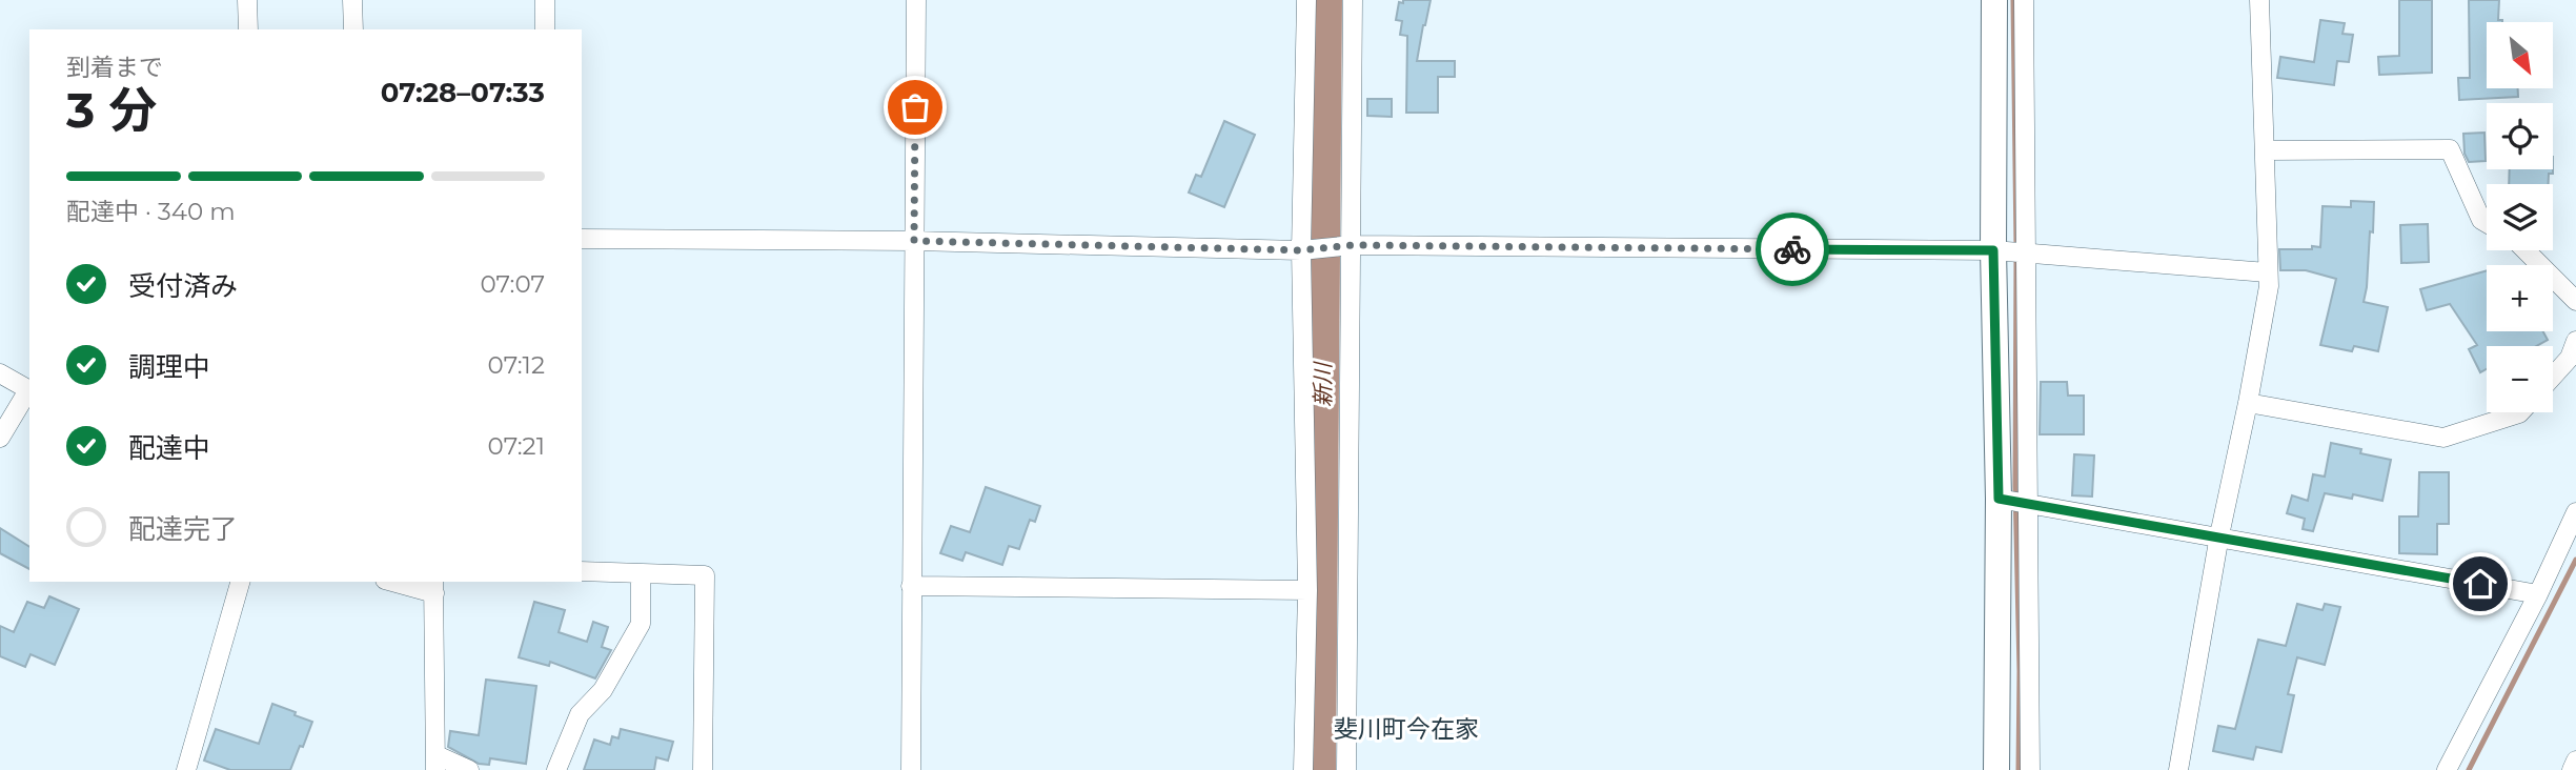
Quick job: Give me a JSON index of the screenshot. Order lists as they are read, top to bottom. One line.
{"districts":["斐川町今在家"],"water":["新川"],"north":"bottom right","page":{"map_buttons":["+","−"],"heading":["3 分","到着まで","07:28–07:33"],"bar":"配達中 · 340 m","list":[["受付済み","07:07"],["調理中","07:12"],["配達中","07:21"],"配達完了"]}}
